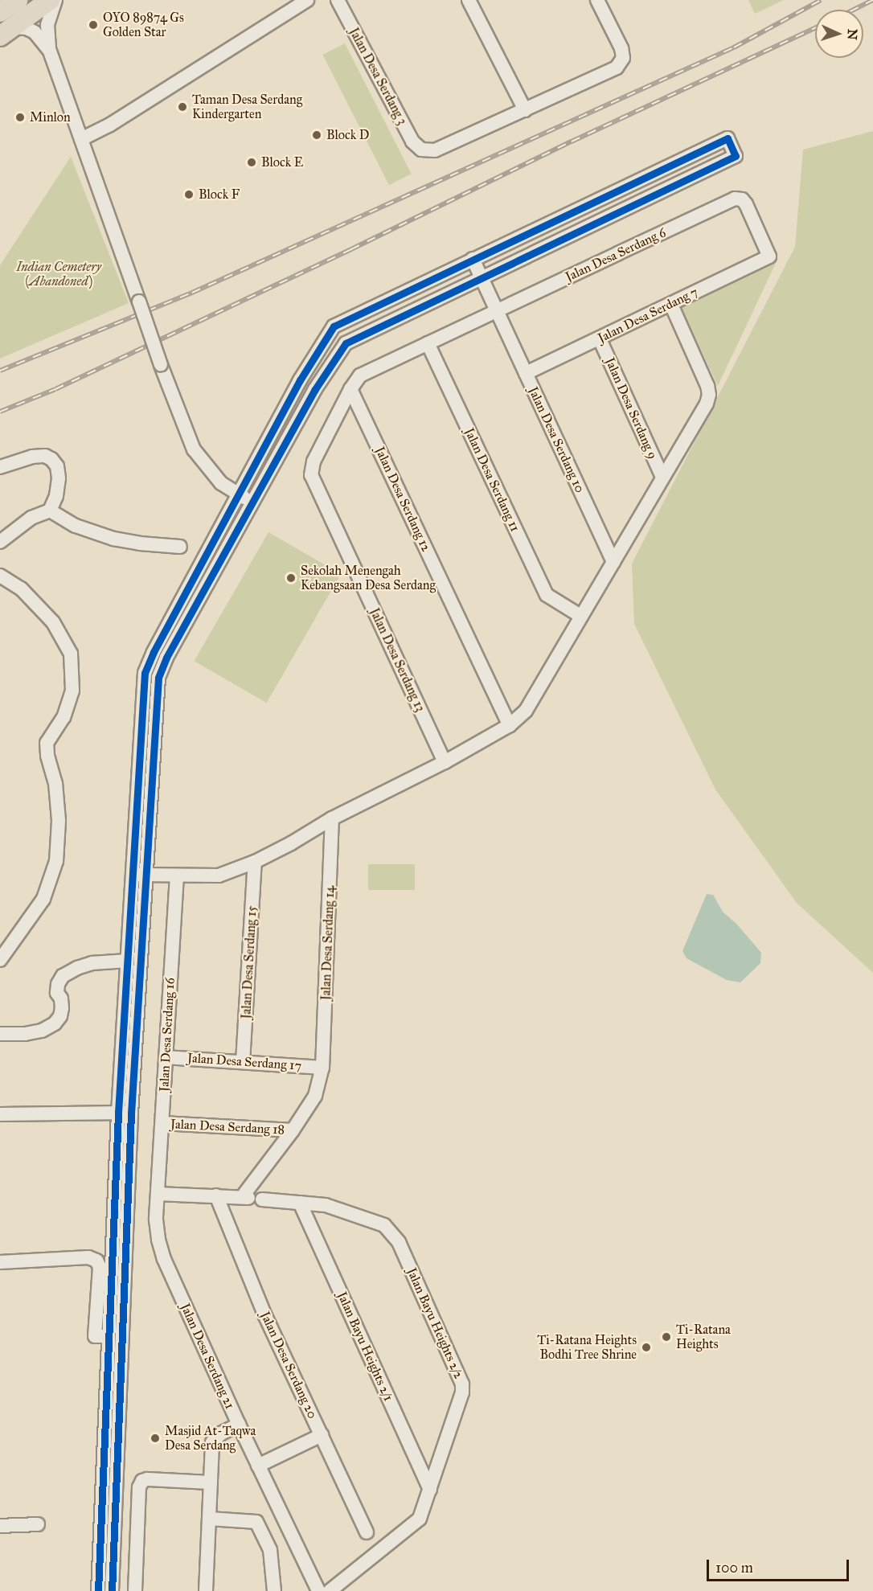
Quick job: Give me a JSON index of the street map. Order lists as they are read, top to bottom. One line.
{"streets":{"street":["Jalan Desa Serdang 3","Jalan Desa Serdang 6","Jalan Desa Serdang 7","Jalan Desa Serdang 9","Jalan Desa Serdang 10","Jalan Desa Serdang 11","Jalan Desa Serdang 12","Jalan Desa Serdang 13","Jalan Desa Serdang 14","Jalan Desa Serdang 15","Jalan Desa Serdang 16","Jalan Desa Serdang 17","Jalan Desa Serdang 18","Jalan Bayu Heights 2/2","Jalan Bayu Heights 2/1","Jalan Desa Serdang 21","Jalan Desa Serdang 20"]},"crossings":[["Jalan Desa Serdang 6","Jalan Desa Serdang 7"],["Jalan Desa Serdang 6","Jalan Desa Serdang 10"],["Jalan Desa Serdang 6","Jalan Desa Serdang 11"],["Jalan Desa Serdang 6","Jalan Desa Serdang 13"],["Jalan Desa Serdang 7","Jalan Desa Serdang 9"],["Jalan Desa Serdang 7","Jalan Desa Serdang 10"],["Jalan Desa Serdang 12","Jalan Desa Serdang 13"],["Jalan Desa Serdang 14","Jalan Desa Serdang 17"],["Jalan Desa Serdang 14","Jalan Desa Serdang 18"],["Jalan Desa Serdang 14","Jalan Bayu Heights 2/2"],["Jalan Desa Serdang 15","Jalan Desa Serdang 17"],["Jalan Desa Serdang 16","Jalan Desa Serdang 17"],["Jalan Desa Serdang 16","Jalan Desa Serdang 18"],["Jalan Desa Serdang 16","Jalan Bayu Heights 2/2"],["Jalan Desa Serdang 16","Jalan Desa Serdang 21"],["Jalan Bayu Heights 2/2","Jalan Bayu Heights 2/1"],["Jalan Bayu Heights 2/2","Jalan Desa Serdang 21"],["Jalan Bayu Heights 2/2","Jalan Desa Serdang 20"]],"parks":["Indian Cemetery (Abandoned)"],"places":["OYO 89874 Gs Golden Star","Taman Desa Serdang Kindergarten","Minlon","Block D","Block E","Block F","Sekolah Menengah Kebangsaan Desa Serdang","Ti-Ratana Heights","Ti-Ratana Heights Bodhi Tree Shrine","Masjid At-Taqwa Desa Serdang"],"scale_bar":"100 m","north":"right"}
